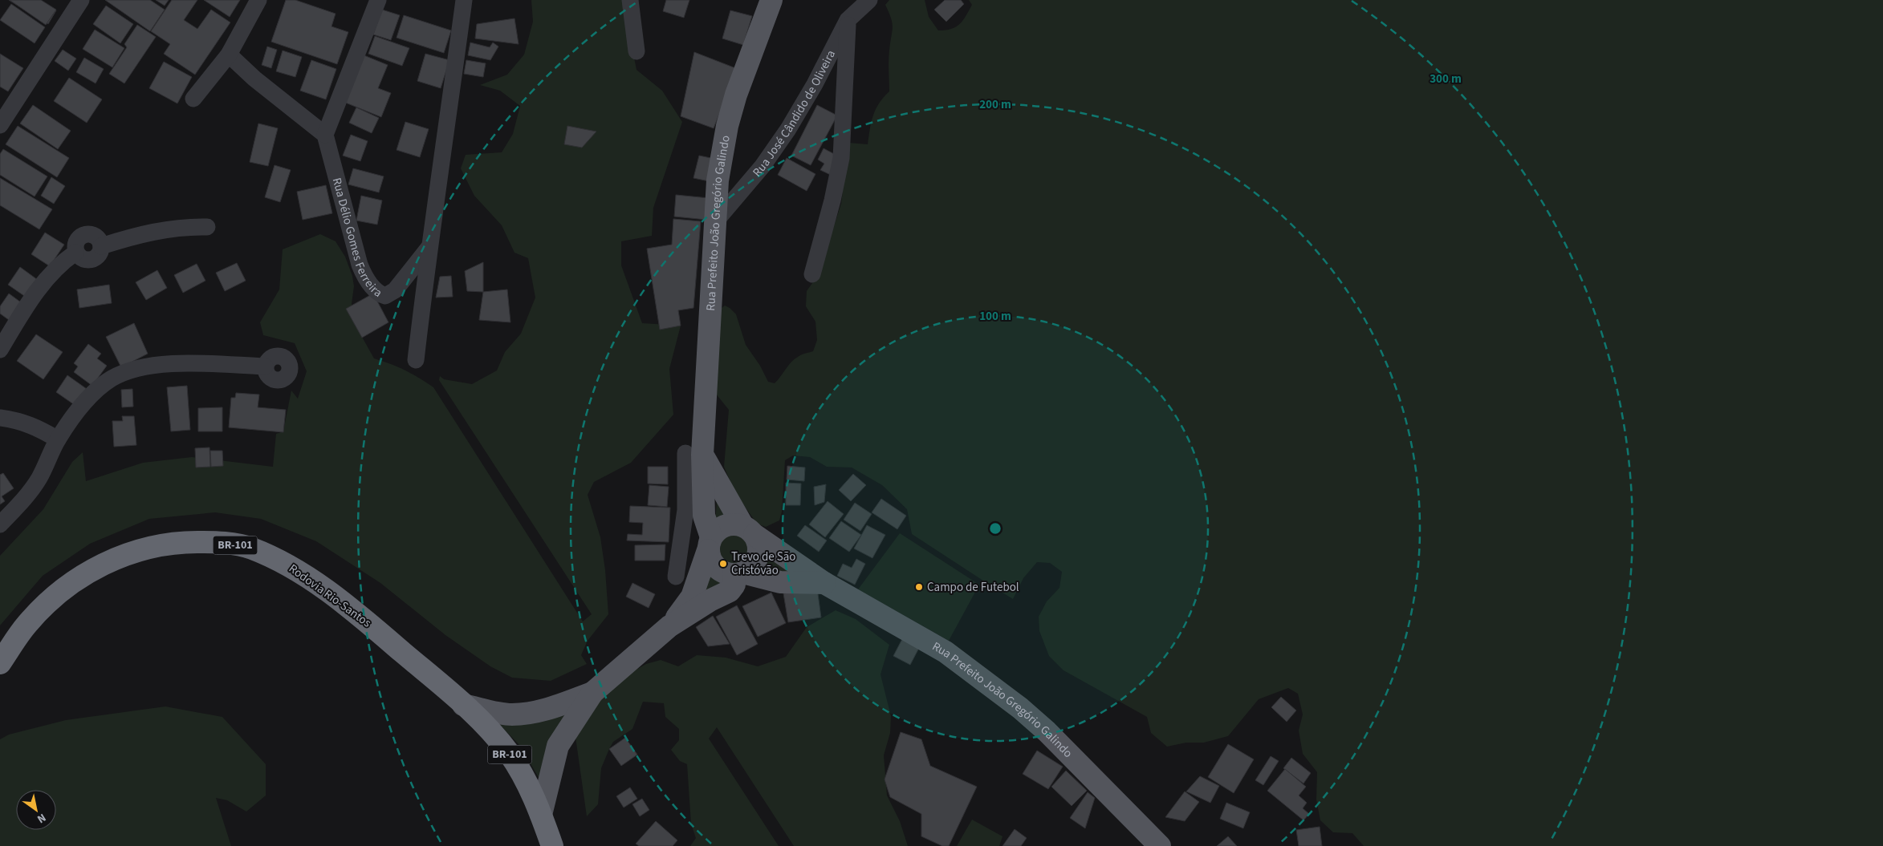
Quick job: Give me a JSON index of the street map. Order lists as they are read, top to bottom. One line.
{"streets":{"highway":["BR-101","Rodovia Rio-Santos"],"main road":["Rua Prefeito João Gregório Galindo"],"street":["Rua José Cândido de Oliveira","Rua Délio Gomes Ferreira"]},"crossings":[["Rua José Cândido de Oliveira","Rua Prefeito João Gregório Galindo"]],"places":["Trevo de São Cristóvão","Campo de Futebol"],"north":"bottom right","rings":["300 m","200 m","100 m"]}
